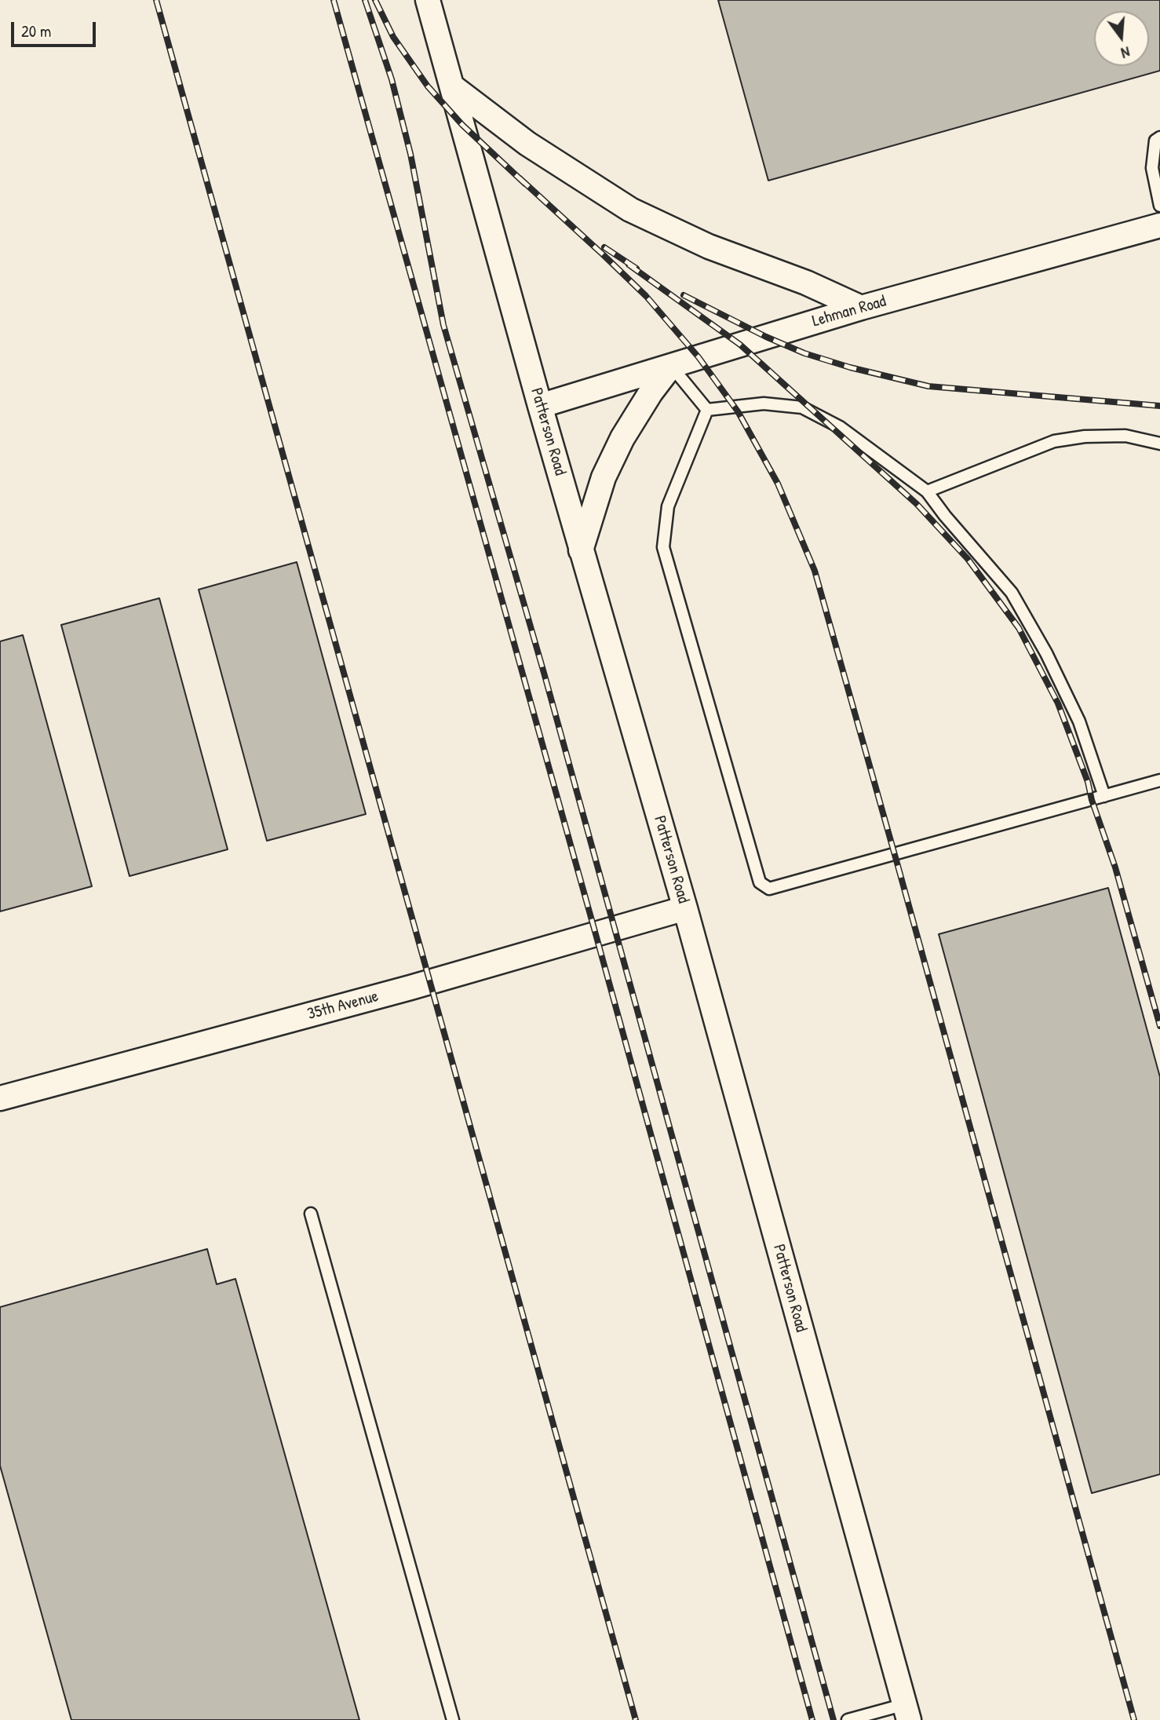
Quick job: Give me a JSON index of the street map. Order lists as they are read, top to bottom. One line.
{"streets":{"street":["Lehman Road","Patterson Road","35th Avenue"]},"crossings":[["Lehman Road","Patterson Road"],["Patterson Road","35th Avenue"]],"scale_bar":"20 m","north":"bottom"}
